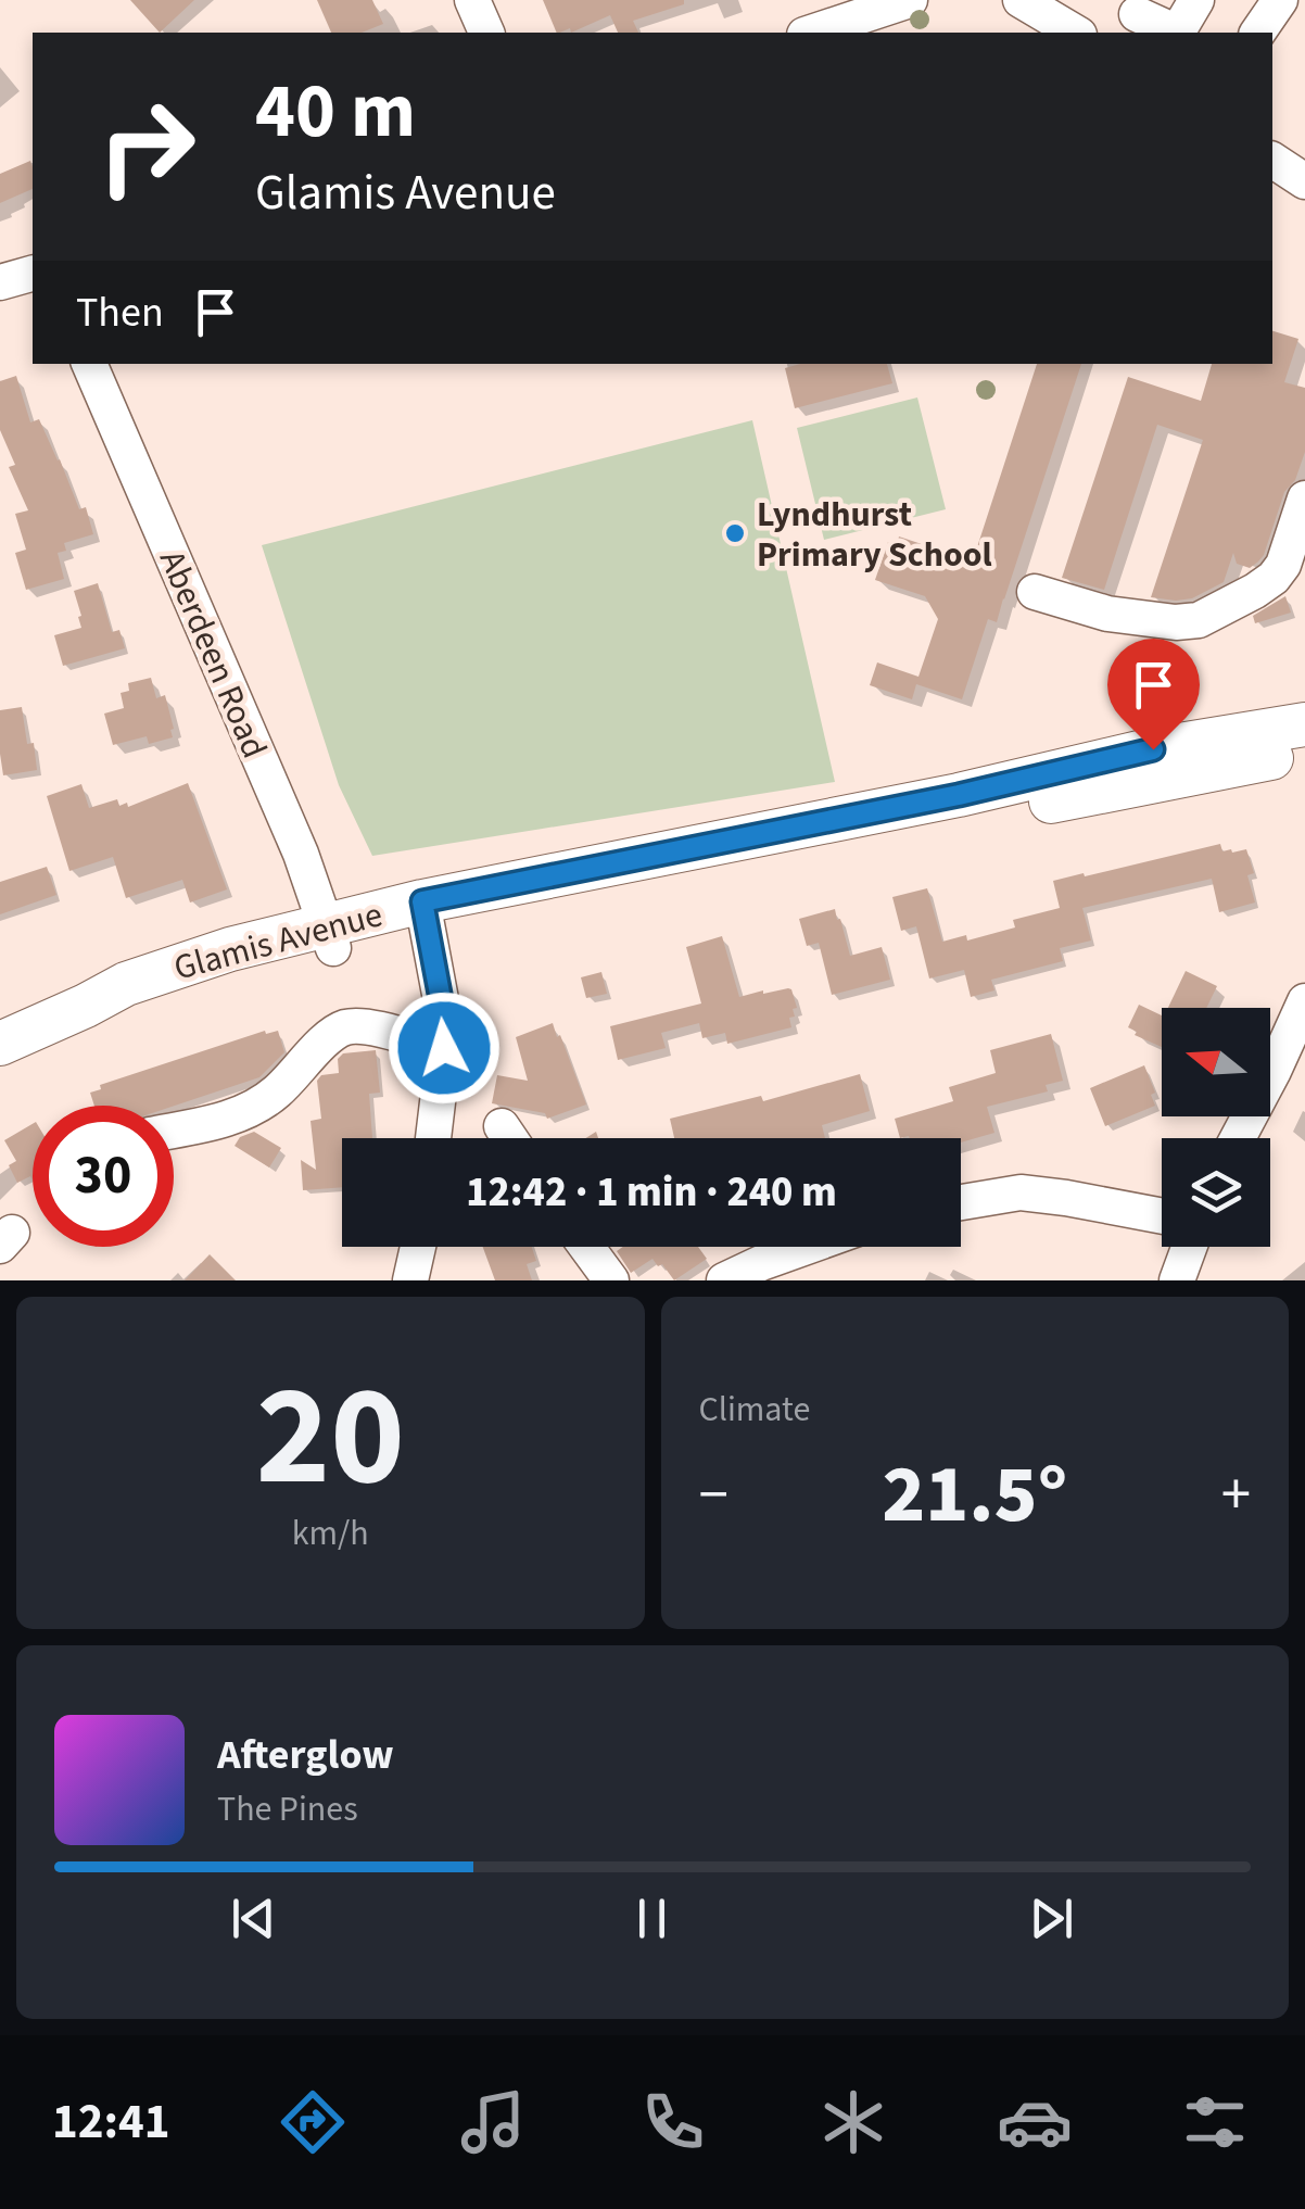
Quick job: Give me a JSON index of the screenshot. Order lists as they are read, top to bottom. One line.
{"streets":{"main road":["Glamis Avenue"],"street":["Aberdeen Road"]},"crossings":[["Aberdeen Road","Glamis Avenue"]],"places":["Lyndhurst Primary School"],"north":"left","page":{"turn":["40 m","Glamis Avenue"],"then":"Then","limit":"30","trip":"12:42 · 1 min · 240 m","tile":[["20","km/h"],"Climate"],"heat":["−","21.5°","+"],"song":["Afterglow","The Pines"],"tabs":"12:41"}}
